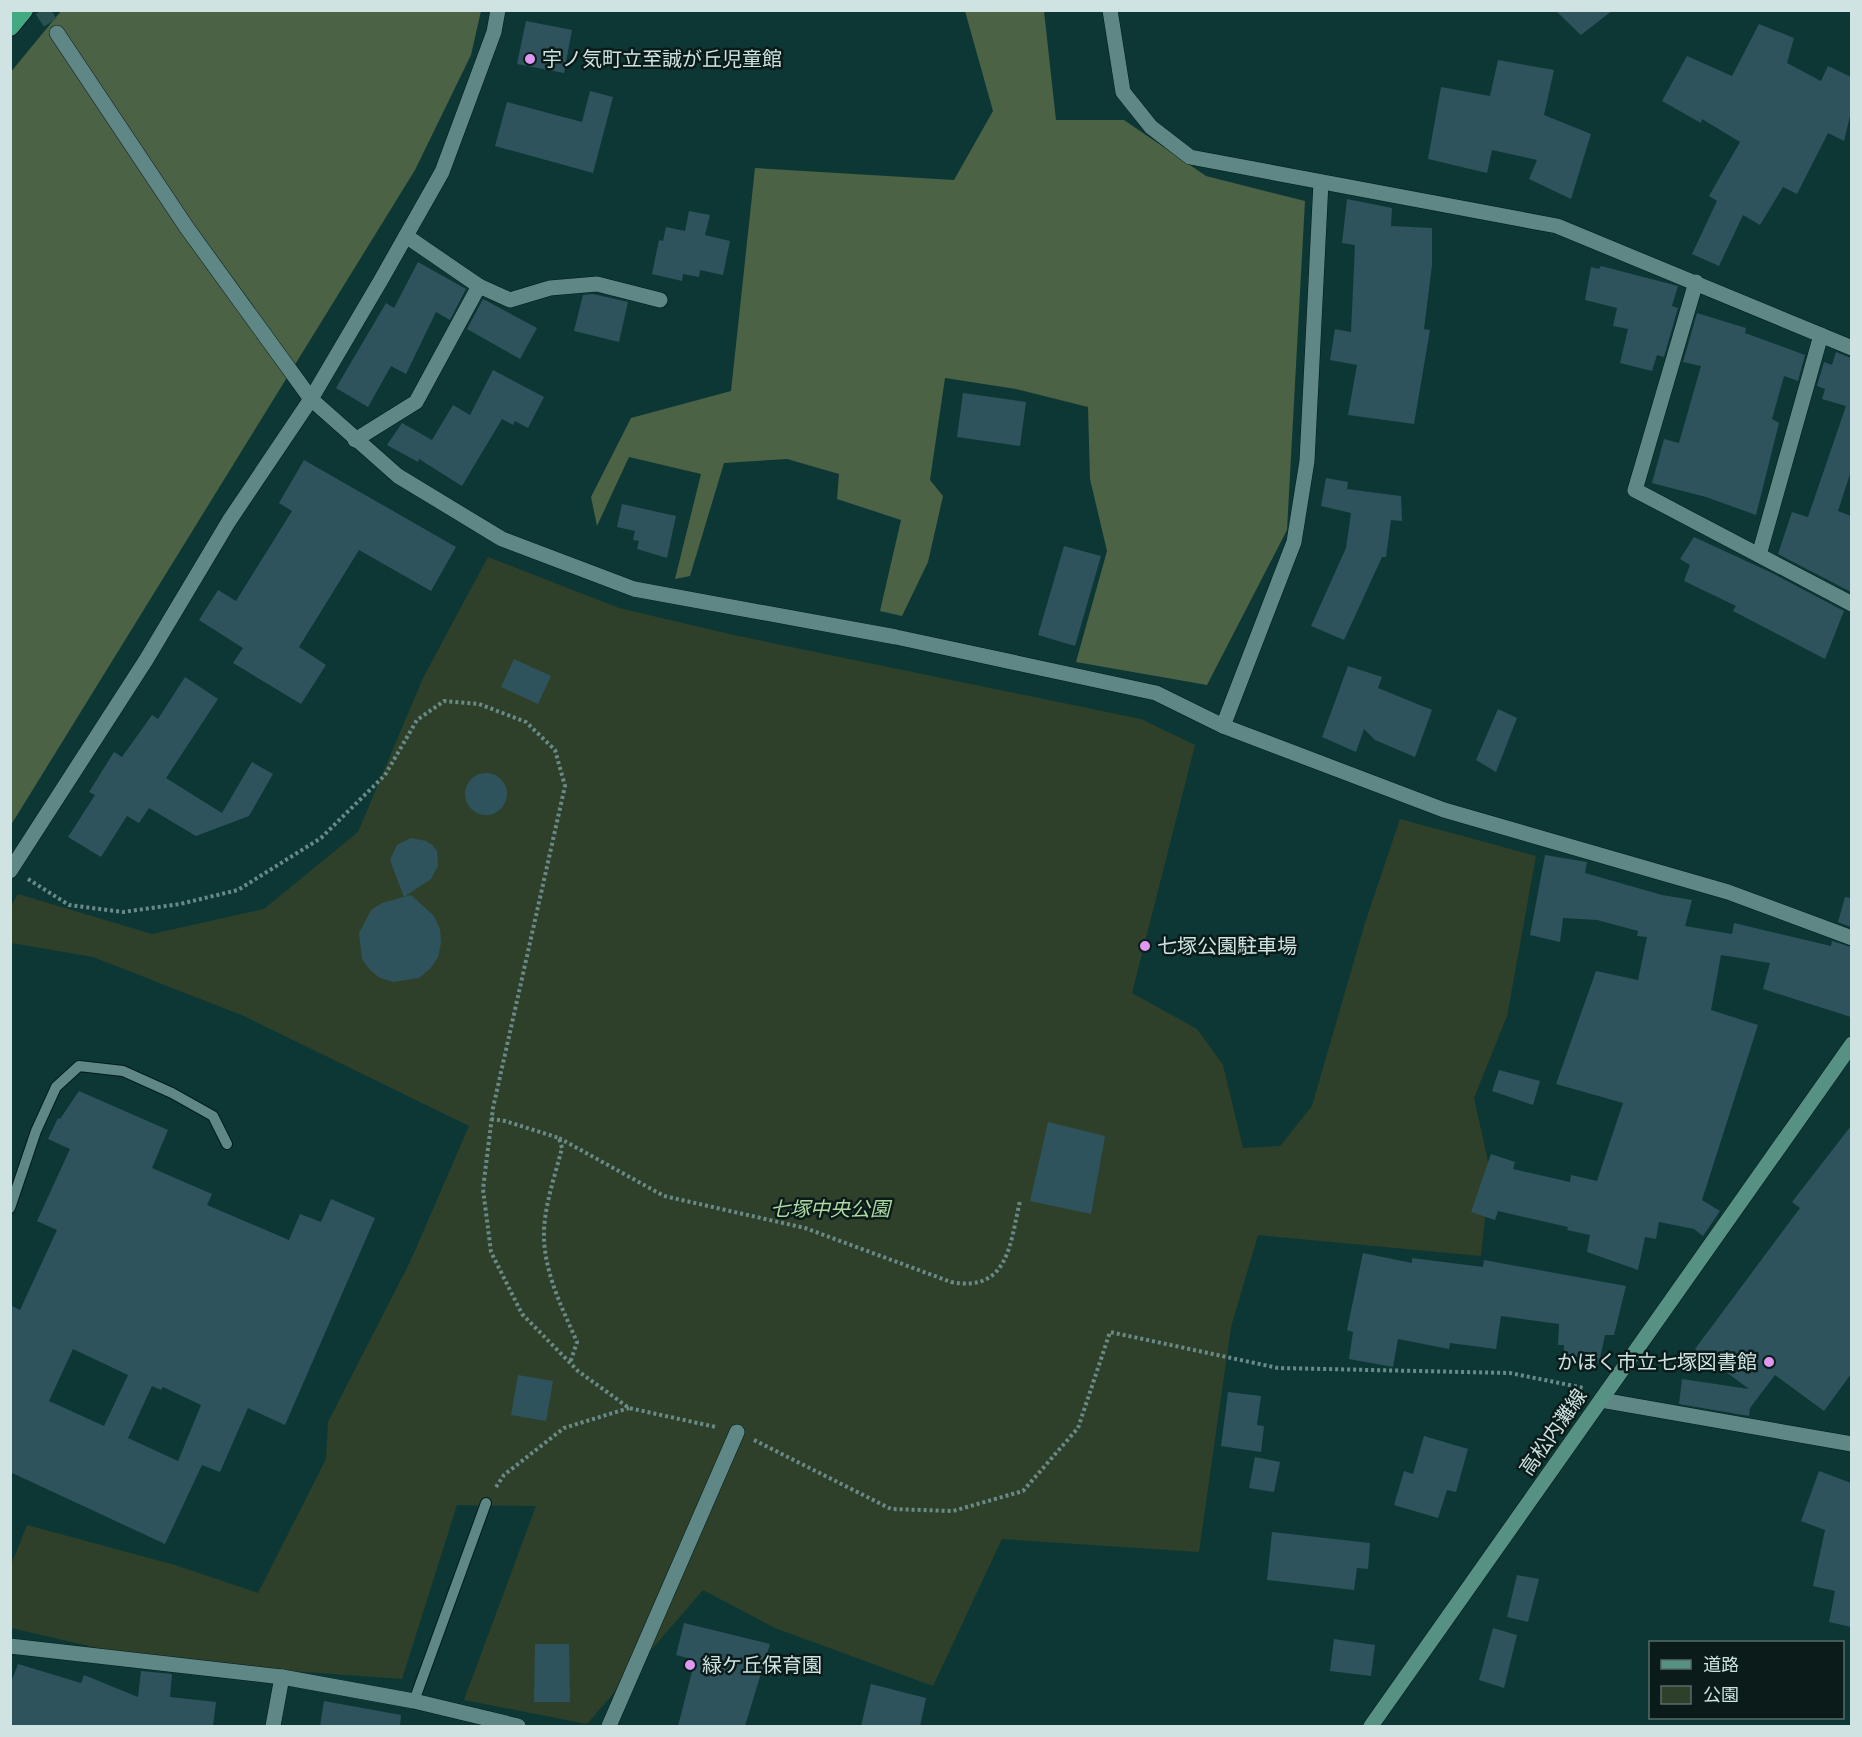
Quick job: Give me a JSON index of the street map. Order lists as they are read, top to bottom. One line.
{"streets":{"main road":["高松内灘線"]},"parks":["七塚中央公園"],"places":["宇ノ気町立至誠が丘児童館","七塚公園駐車場","かほく市立七塚図書館","緑ケ丘保育園"],"legend":["道路","公園"]}
